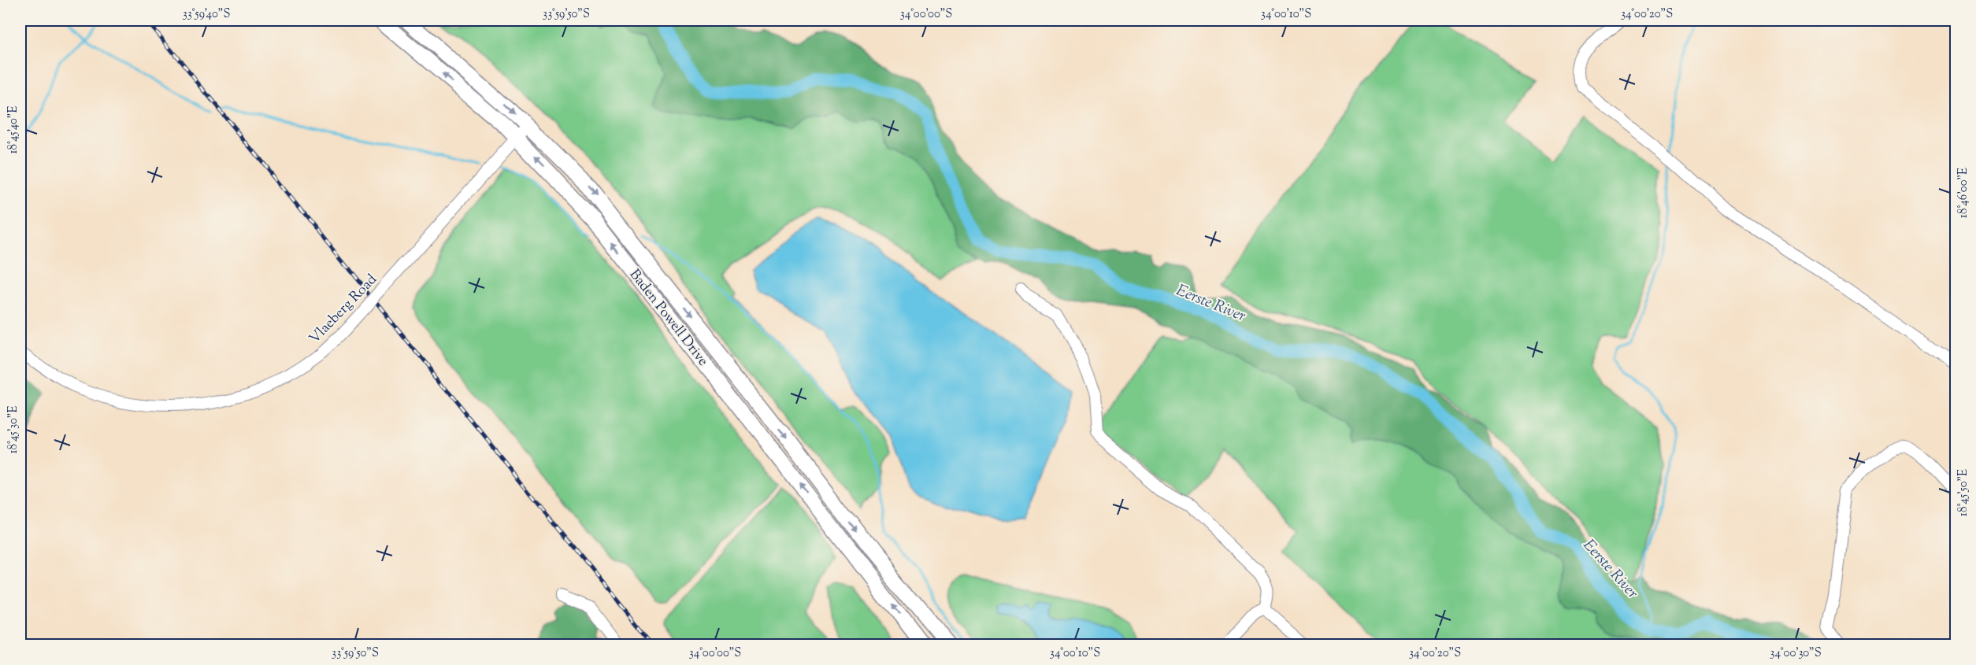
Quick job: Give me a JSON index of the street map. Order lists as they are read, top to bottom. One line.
{"streets":{"main road":["Baden Powell Drive"],"street":["Vlaeberg Road"]},"crossings":[["Vlaeberg Road","Baden Powell Drive"]],"water":["Eerste River"],"coordinates":["33°59'40\"S","33°59'50\"S","34°00'00\"S","34°00'10\"S","34°00'20\"S","18°45'40\"E","18°46'00\"E","18°45'30\"E","18°45'50\"E","34°00'30\"S"]}
